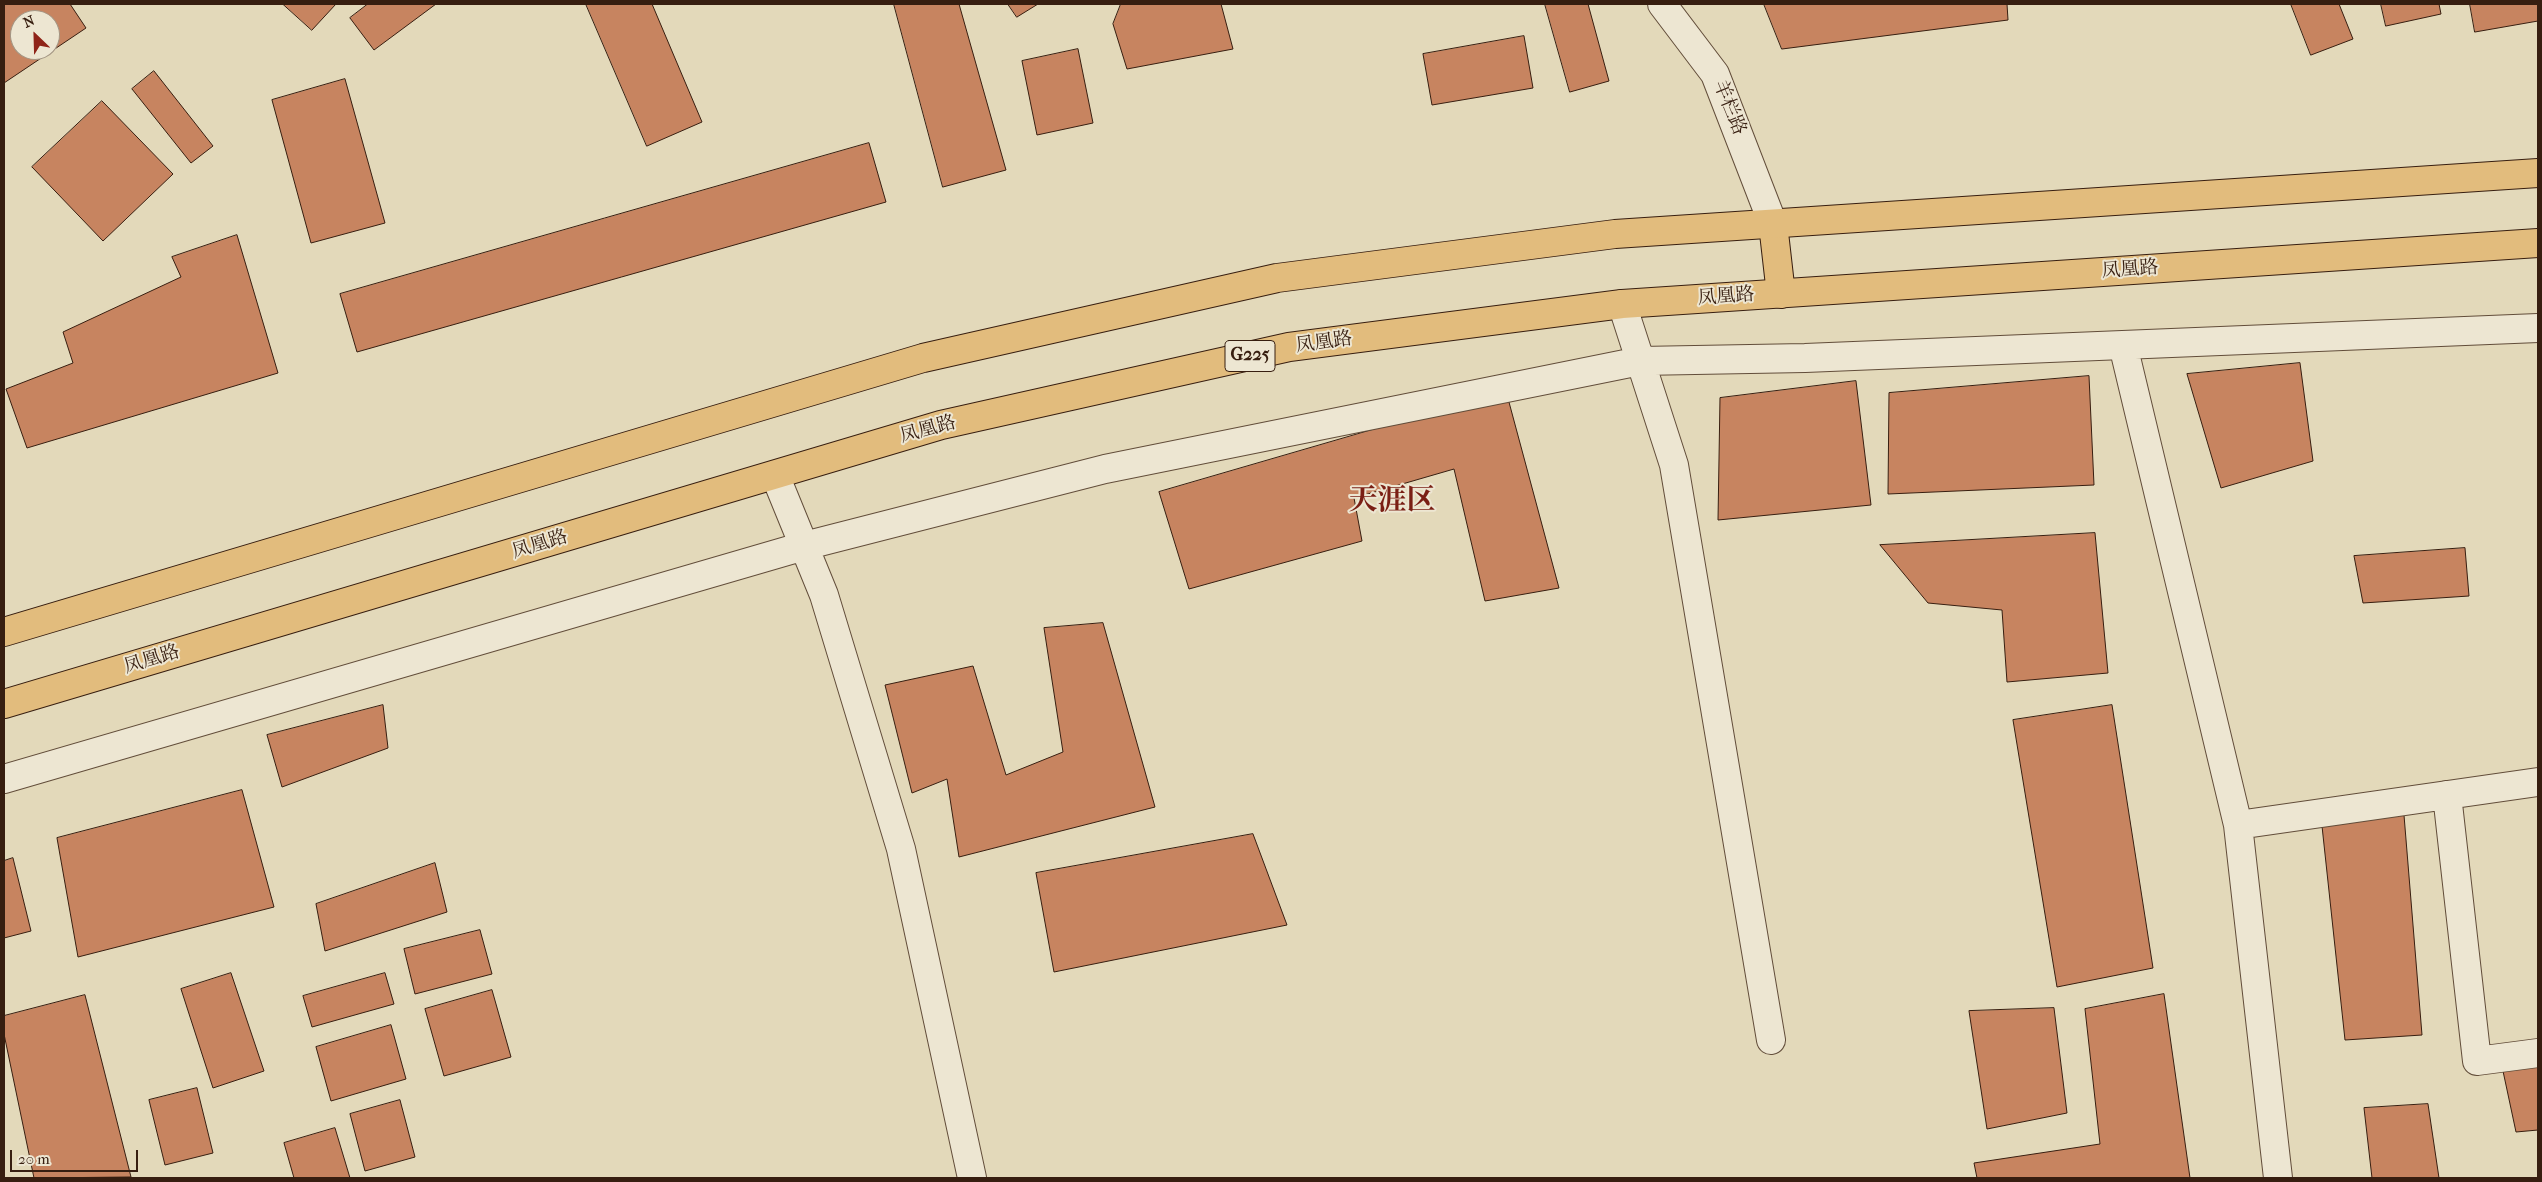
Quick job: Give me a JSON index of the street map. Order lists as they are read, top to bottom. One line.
{"streets":{"main road":["凤凰路","G225"],"street":["羊栏路"]},"districts":["天涯区"],"scale_bar":"20 m","north":"top left"}
